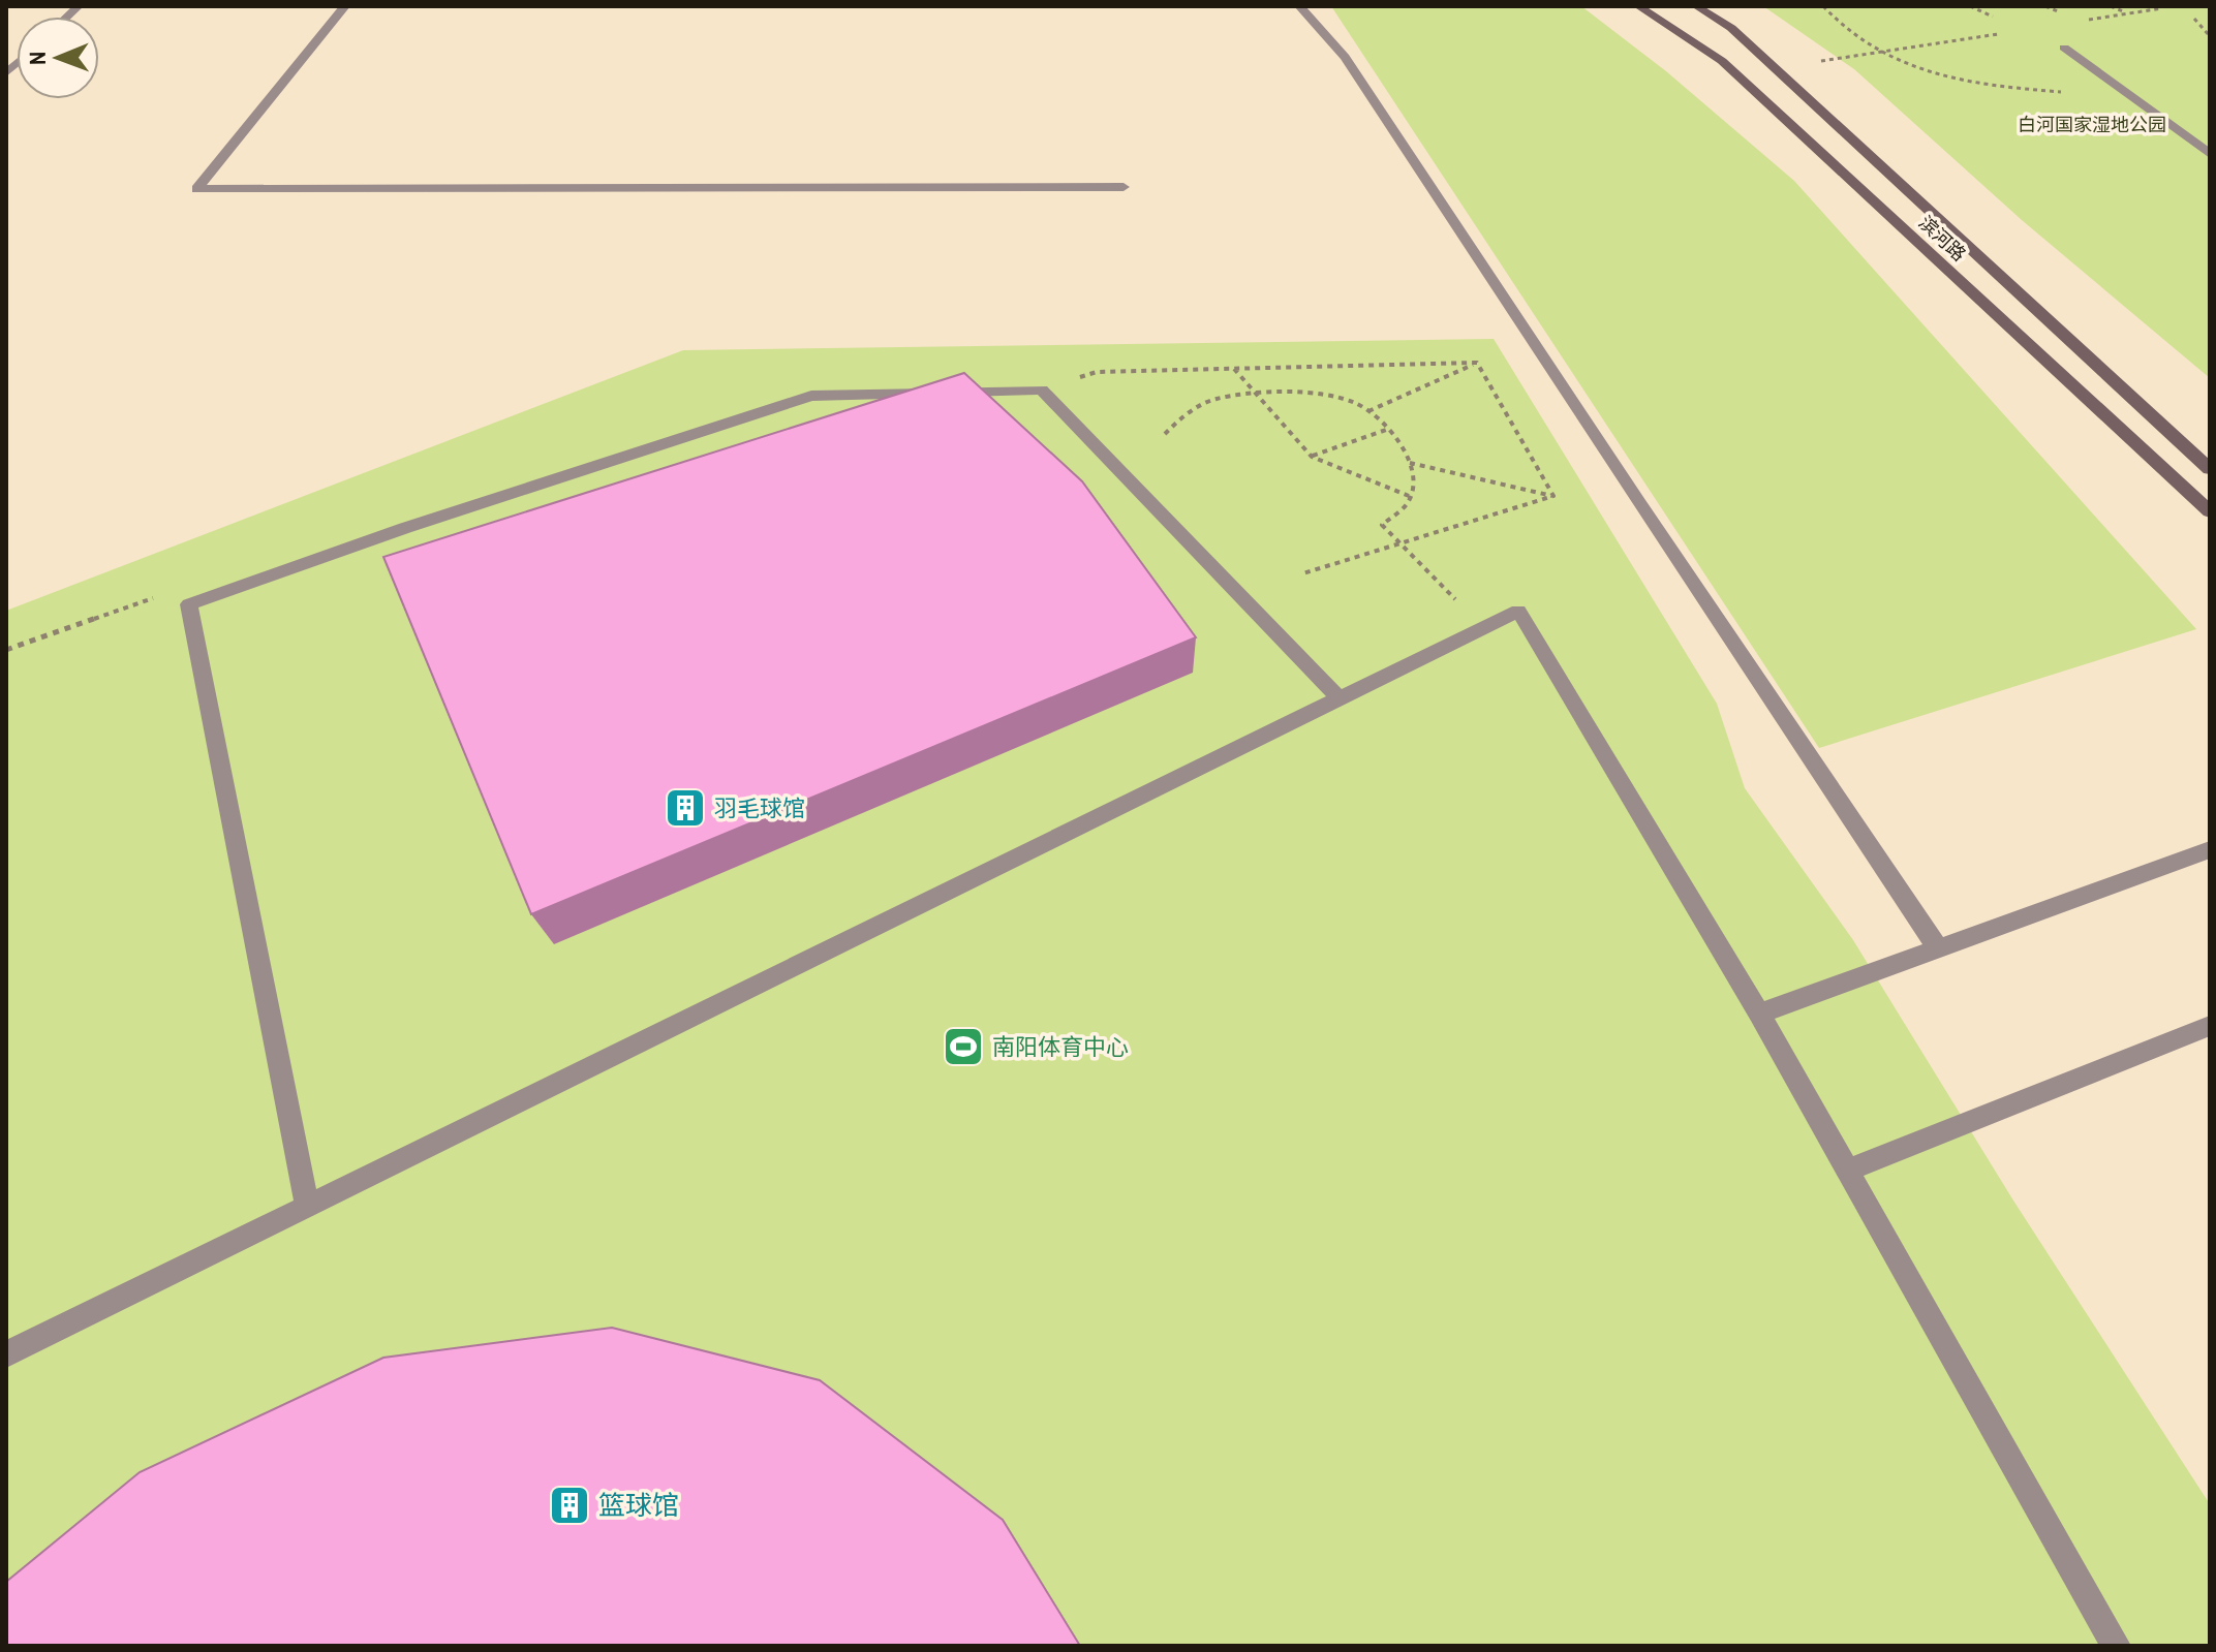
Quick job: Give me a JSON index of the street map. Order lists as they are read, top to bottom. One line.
{"streets":{"main road":["滨河路"]},"parks":["白河国家湿地公园"],"places":{"building":["羽毛球馆","篮球馆"],"sports":["南阳体育中心"]},"north":"left"}
